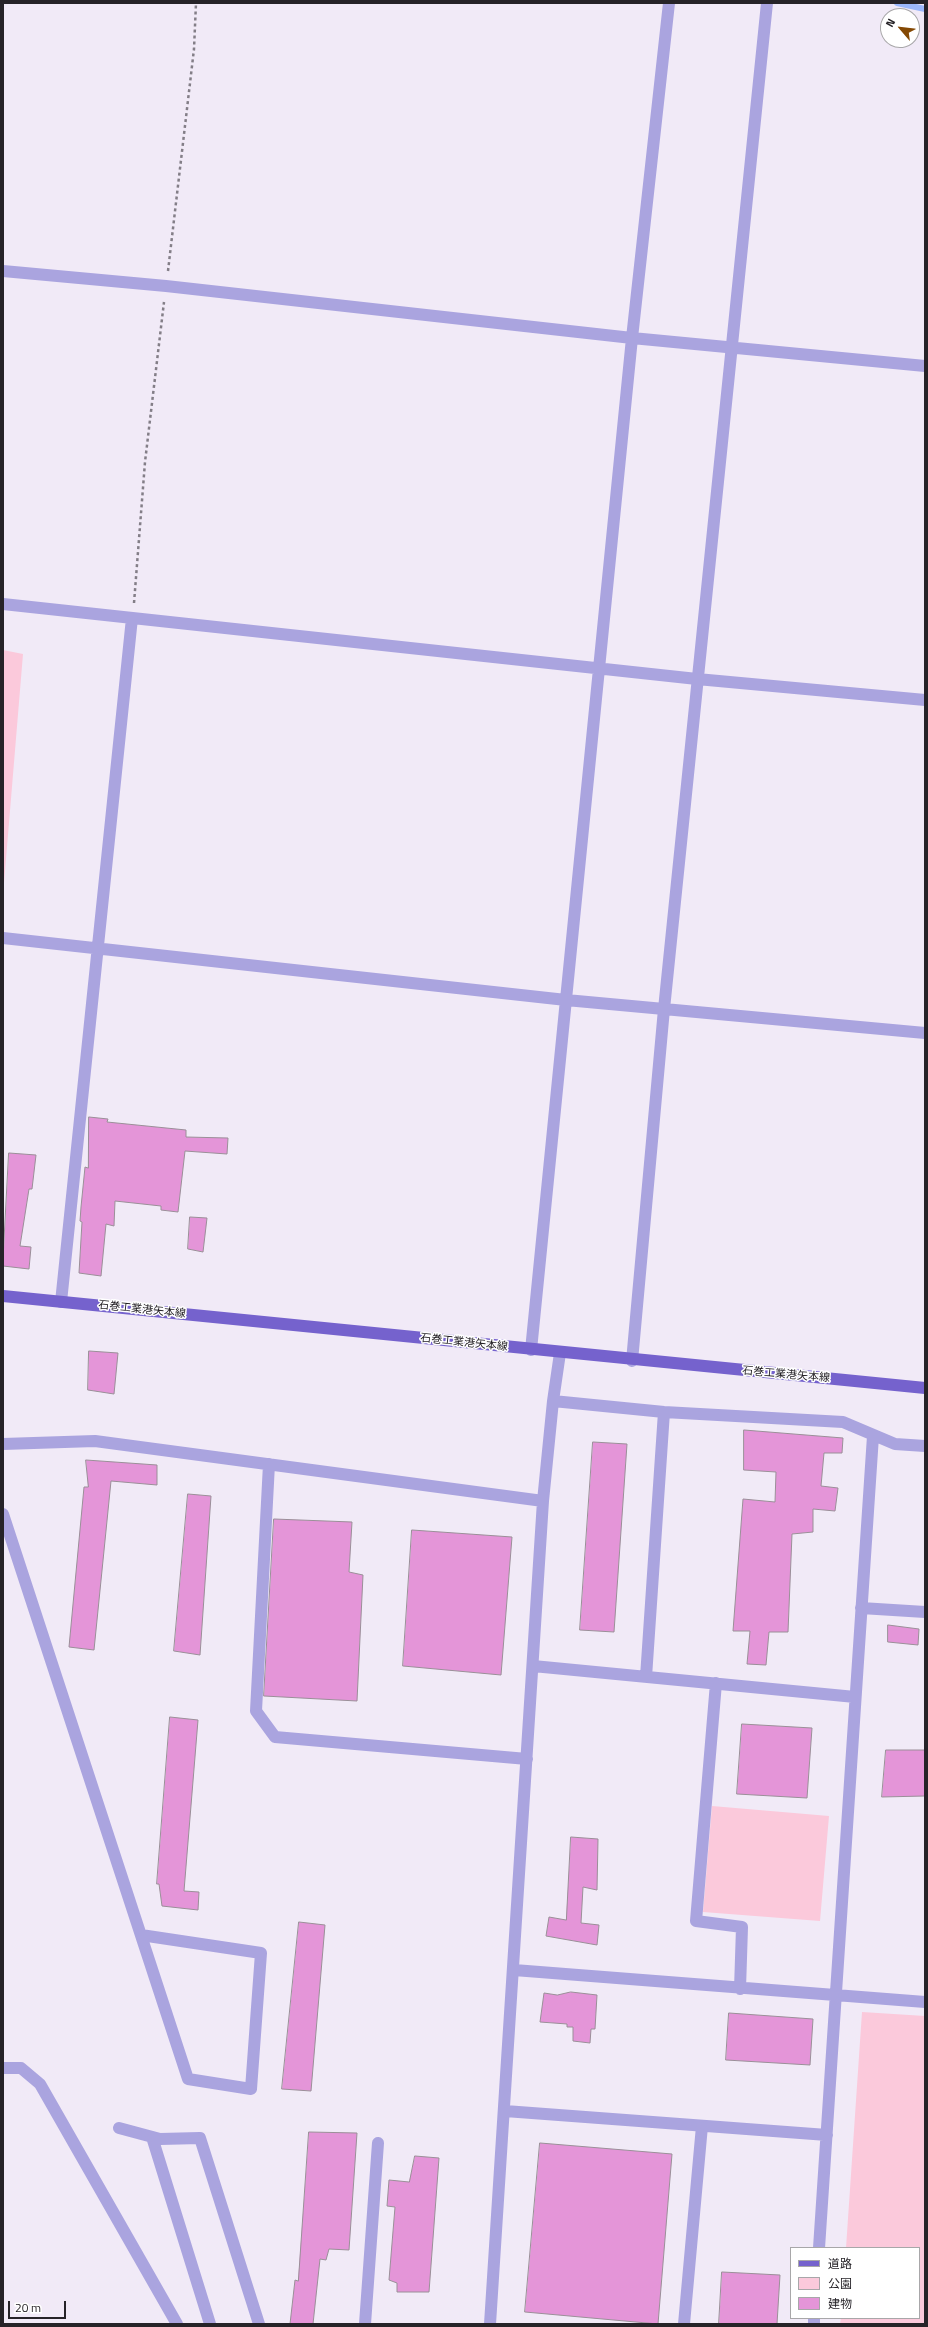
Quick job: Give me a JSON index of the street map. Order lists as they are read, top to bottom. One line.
{"streets":{"main road":["石巻工業港矢本線"]},"legend":["道路","公園","建物"],"scale_bar":"20 m","north":"top left"}
